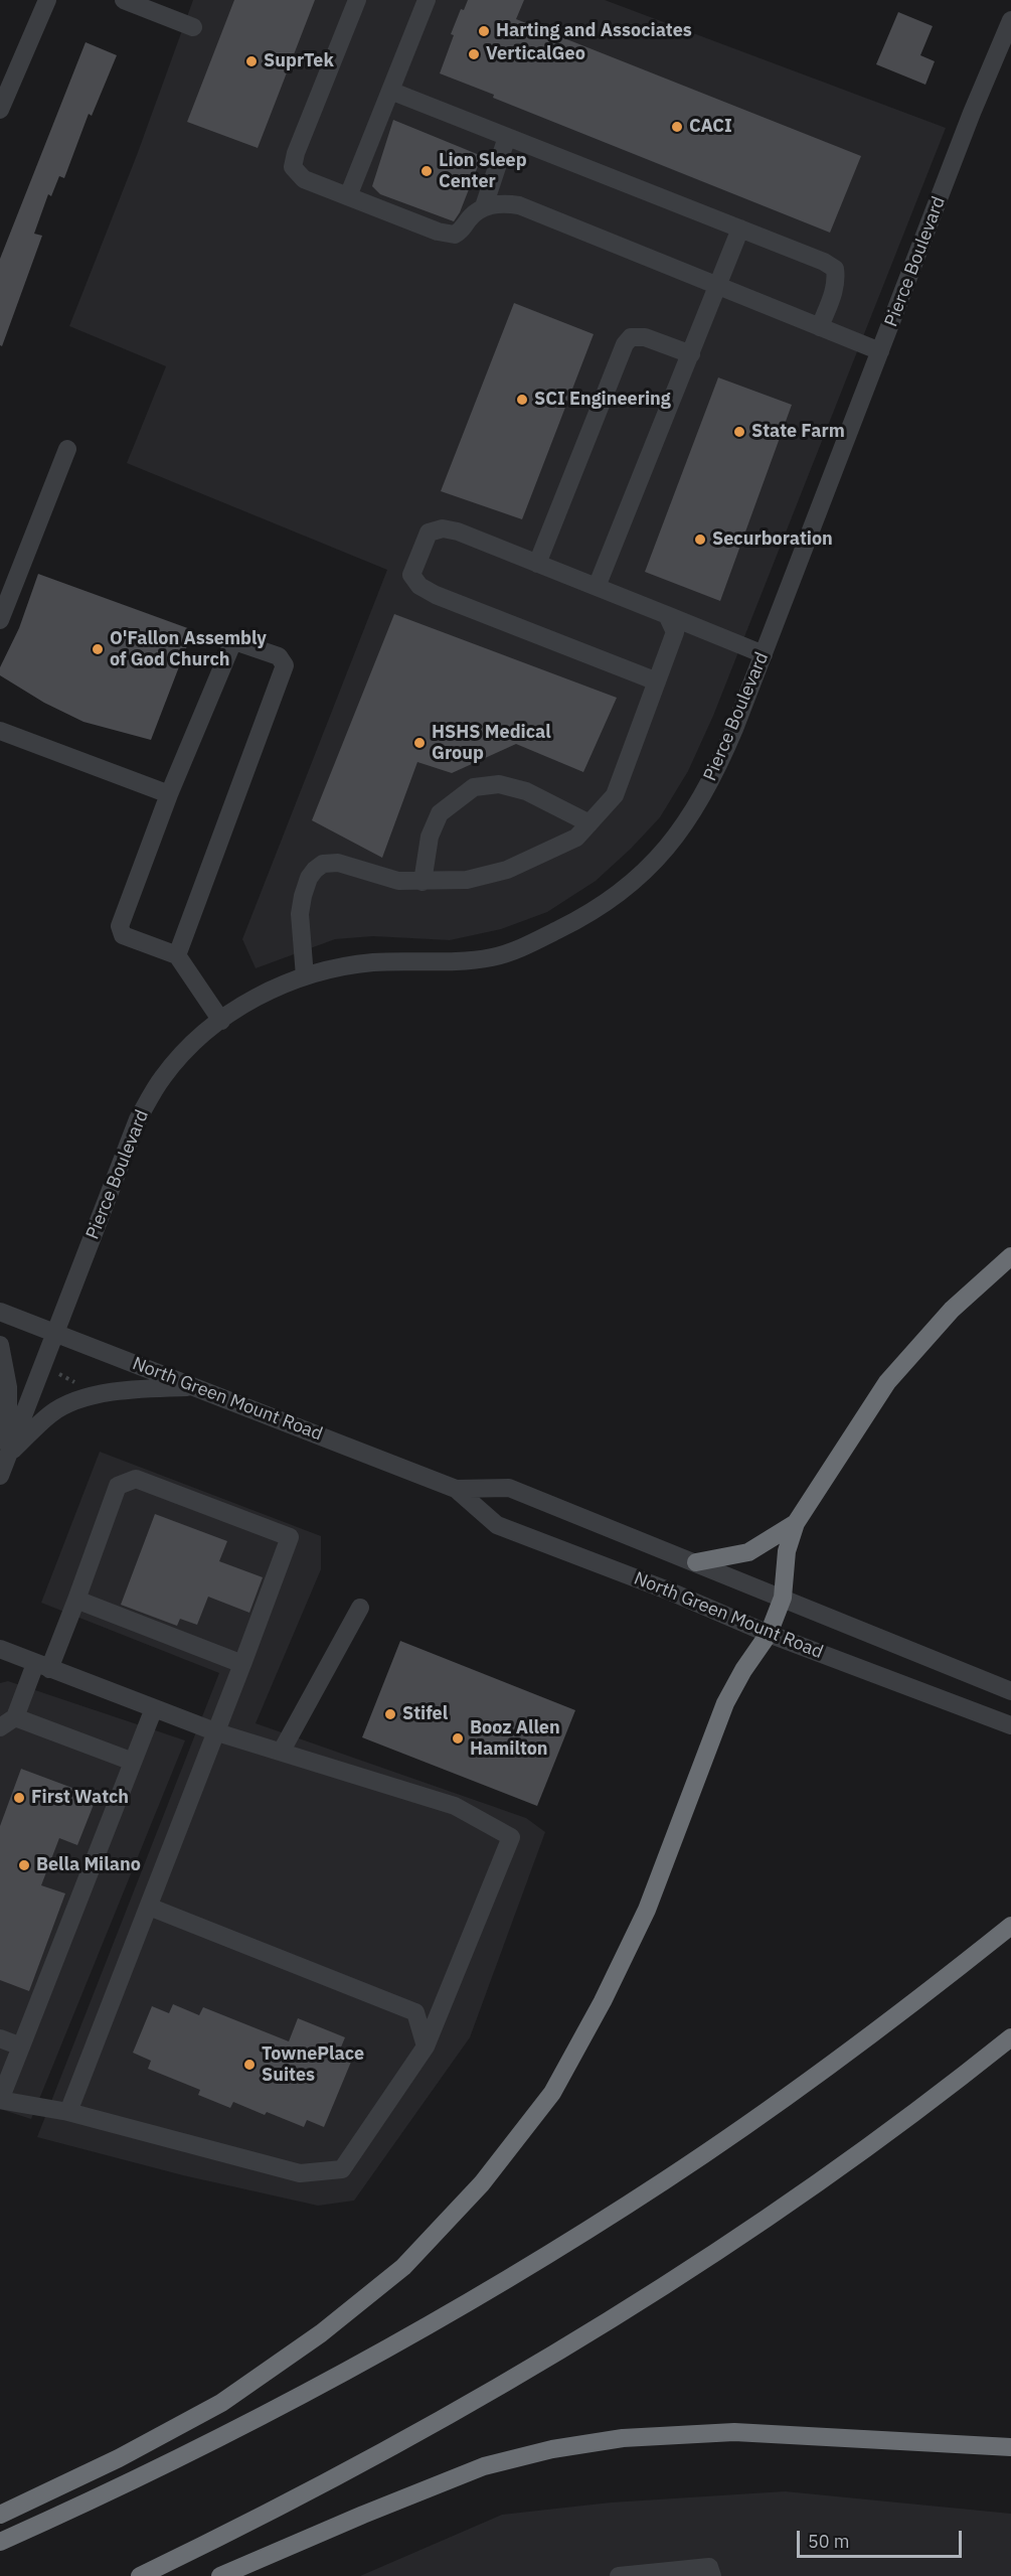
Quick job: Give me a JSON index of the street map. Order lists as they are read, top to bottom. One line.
{"streets":{"street":["Pierce Boulevard","North Green Mount Road"]},"crossings":[["Pierce Boulevard","North Green Mount Road"]],"places":["Harting and Associates","VerticalGeo","SuprTek","CACI","Lion Sleep Center","SCI Engineering","State Farm","Securboration","O'Fallon Assembly of God Church","HSHS Medical Group","Stifel","Booz Allen Hamilton","First Watch","Bella Milano","TownePlace Suites"],"scale_bar":"50 m"}
